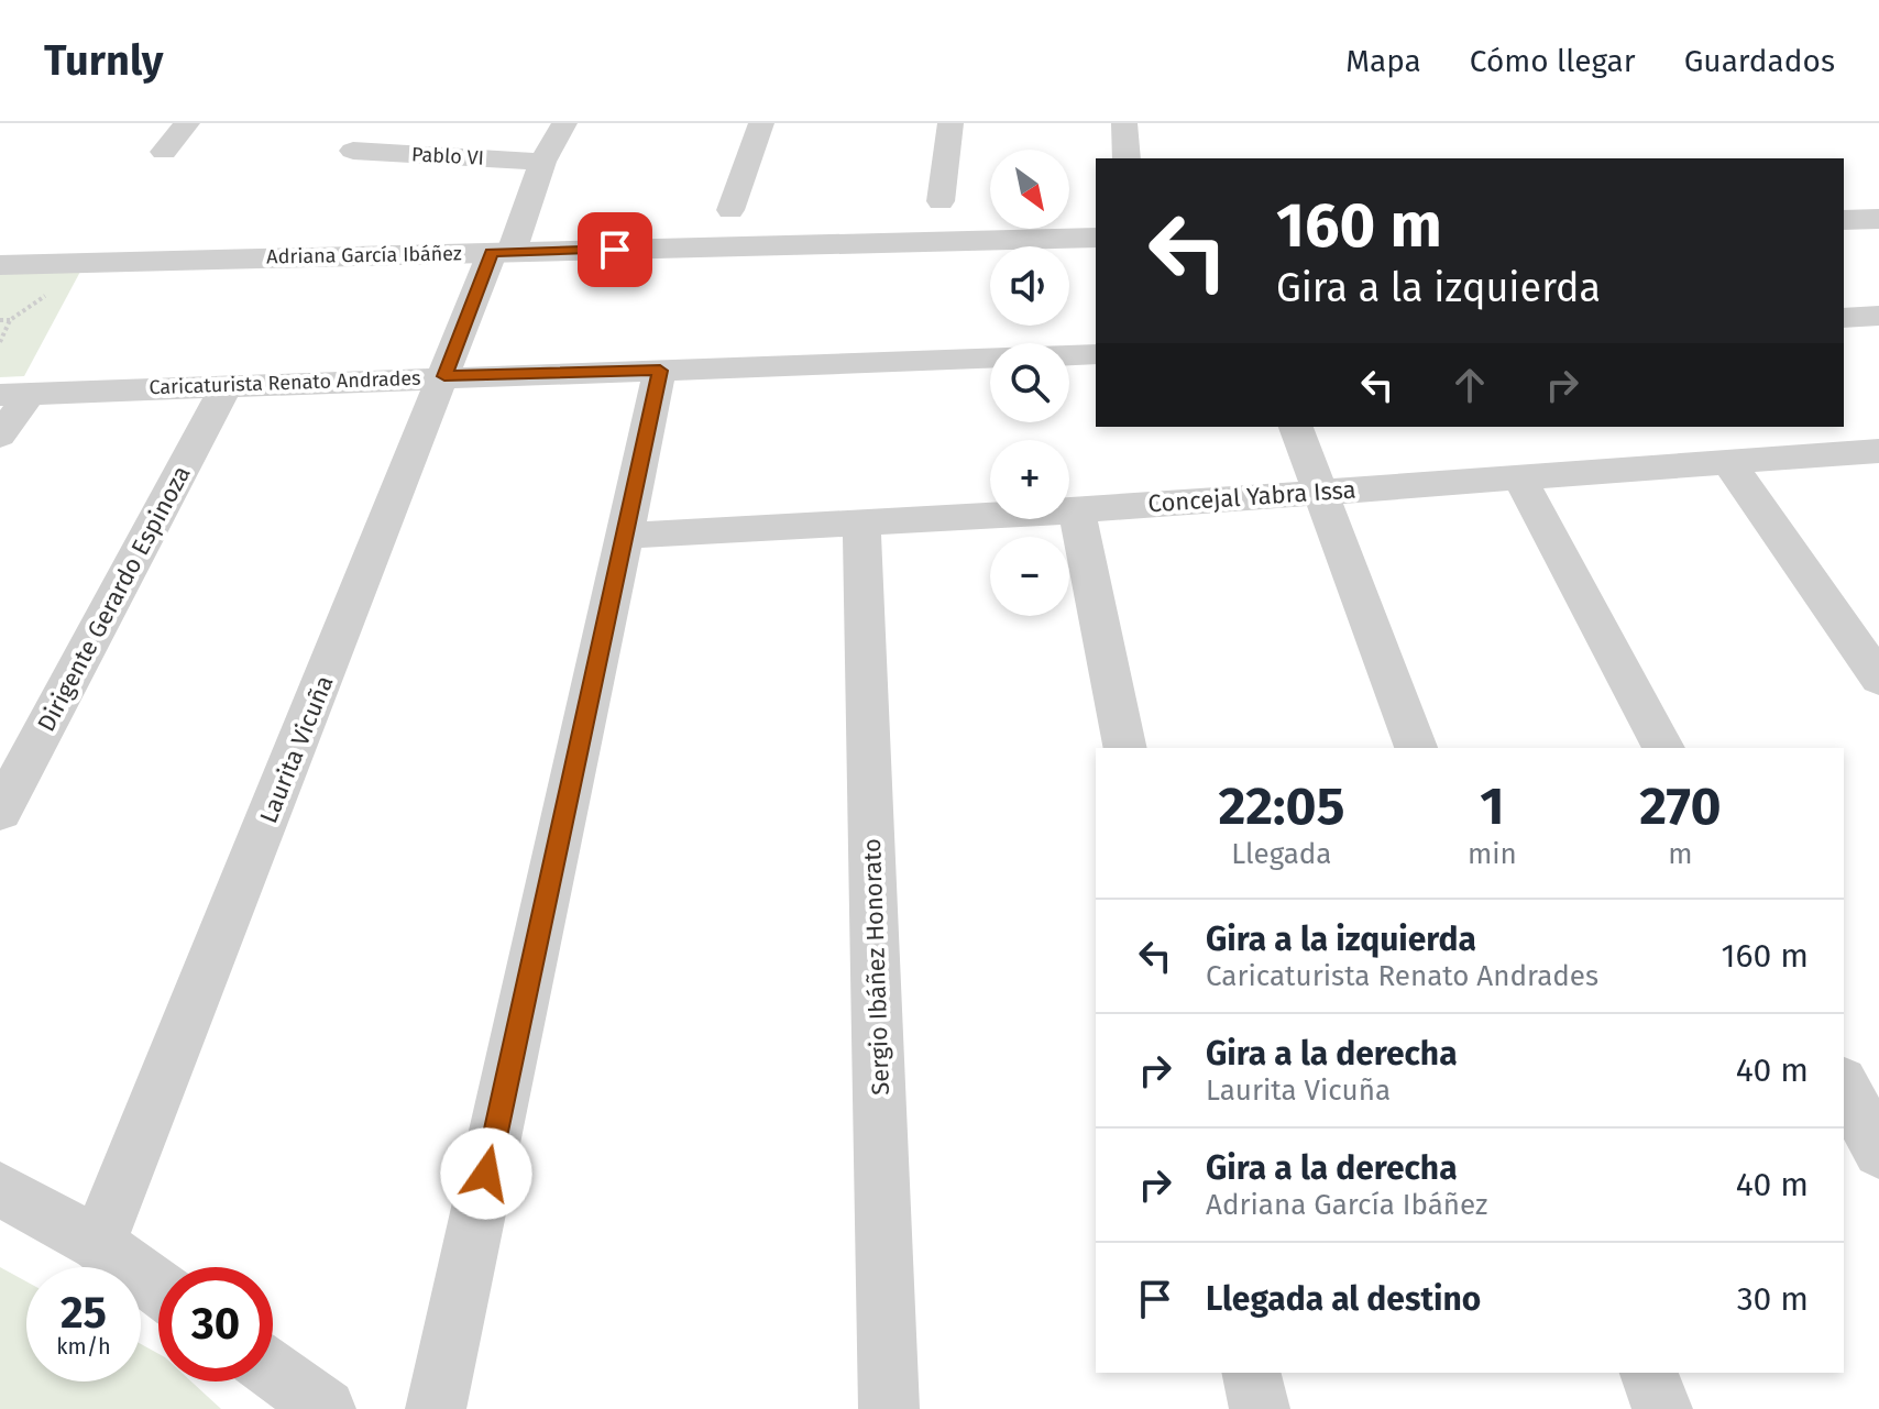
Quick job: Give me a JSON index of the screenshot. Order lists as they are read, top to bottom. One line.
{"streets":{"street":["Pablo VI","Adriana García Ibáñez","Caricaturista Renato Andrades","Concejal Yabra Issa","Dirigente Gerardo Espinoza","Laurita Vicuña","Sergio Ibáñez Honorato"]},"crossings":[["Pablo VI","Laurita Vicuña"],["Adriana García Ibáñez","Laurita Vicuña"],["Caricaturista Renato Andrades","Dirigente Gerardo Espinoza"],["Caricaturista Renato Andrades","Laurita Vicuña"],["Concejal Yabra Issa","Sergio Ibáñez Honorato"]],"north":"bottom right","page":{"header":"Turnly","nav":["Mapa","Cómo llegar","Guardados"],"map_buttons":["+","−"],"turn":["160 m","Gira a la izquierda"],"eta":["22:05","Llegada","1","min","270","m"],"list":[{"name":"Gira a la izquierda","note":"Caricaturista Renato Andrades","value":"160 m"},{"name":"Gira a la derecha","note":"Laurita Vicuña","value":"40 m"},{"name":"Gira a la derecha","note":"Adriana García Ibáñez","value":"40 m"},{"name":"Llegada al destino","value":"30 m"}],"speed":"25 km/h","limit":"30"}}
